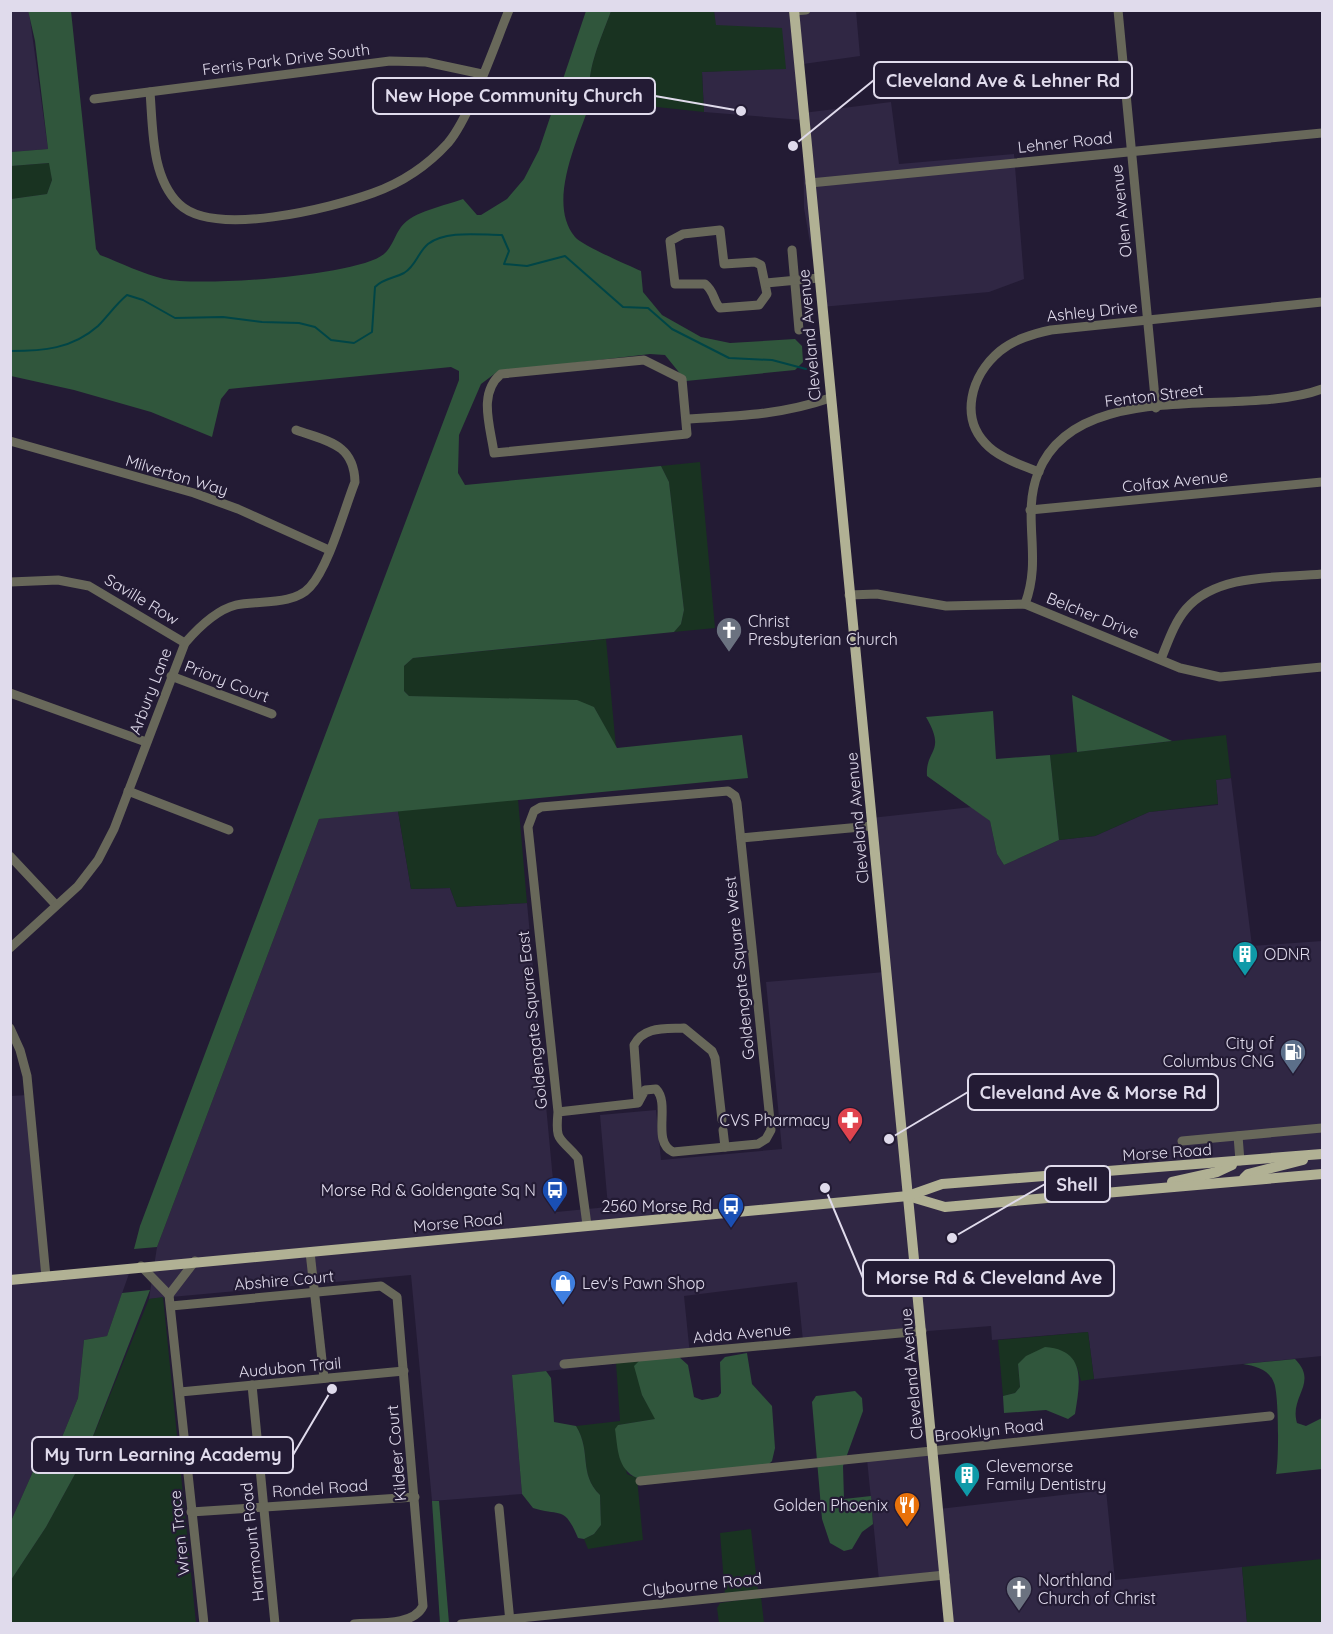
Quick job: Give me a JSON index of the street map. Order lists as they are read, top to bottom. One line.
{"streets":{"main road":["Cleveland Avenue","Morse Road"],"street":["Ferris Park Drive South","Lehner Road","Olen Avenue","Ashley Drive","Fenton Street","Milverton Way","Colfax Avenue","Saville Row","Belcher Drive","Priory Court","Arbury Lane","Goldengate Square West","Goldengate Square East","Abshire Court","Adda Avenue","Audubon Trail","Brooklyn Road","Kildeer Court","Rondel Road","Wren Trace","Harmount Road","Clybourne Road"]},"crossings":[["Lehner Road","Olen Avenue"],["Lehner Road","Cleveland Avenue"],["Olen Avenue","Ashley Drive"],["Olen Avenue","Fenton Street"],["Ashley Drive","Fenton Street"],["Cleveland Avenue","Belcher Drive"],["Cleveland Avenue","Morse Road"],["Cleveland Avenue","Adda Avenue"],["Cleveland Avenue","Brooklyn Road"],["Cleveland Avenue","Clybourne Road"],["Fenton Street","Colfax Avenue"],["Fenton Street","Belcher Drive"],["Milverton Way","Arbury Lane"],["Saville Row","Arbury Lane"],["Priory Court","Arbury Lane"],["Goldengate Square West","Goldengate Square East"],["Goldengate Square East","Morse Road"],["Abshire Court","Kildeer Court"],["Abshire Court","Wren Trace"],["Audubon Trail","Kildeer Court"],["Audubon Trail","Wren Trace"],["Audubon Trail","Harmount Road"],["Kildeer Court","Rondel Road"],["Rondel Road","Wren Trace"],["Rondel Road","Harmount Road"]],"places":{"other":["New Hope Community Church","Cleveland Ave & Lehner Rd","Cleveland Ave & Morse Rd","Morse Rd & Cleveland Ave","Shell","My Turn Learning Academy"],"church":["Christ Presbyterian Church","Northland Church of Christ"],"building":["ODNR","Clevemorse Family Dentistry"],"fuel station":["City of Columbus CNG"],"pharmacy":["CVS Pharmacy"],"bus stop":["Morse Rd & Goldengate Sq N","2560 Morse Rd"],"shop":["Lev's Pawn Shop"],"restaurant":["Golden Phoenix"]}}
